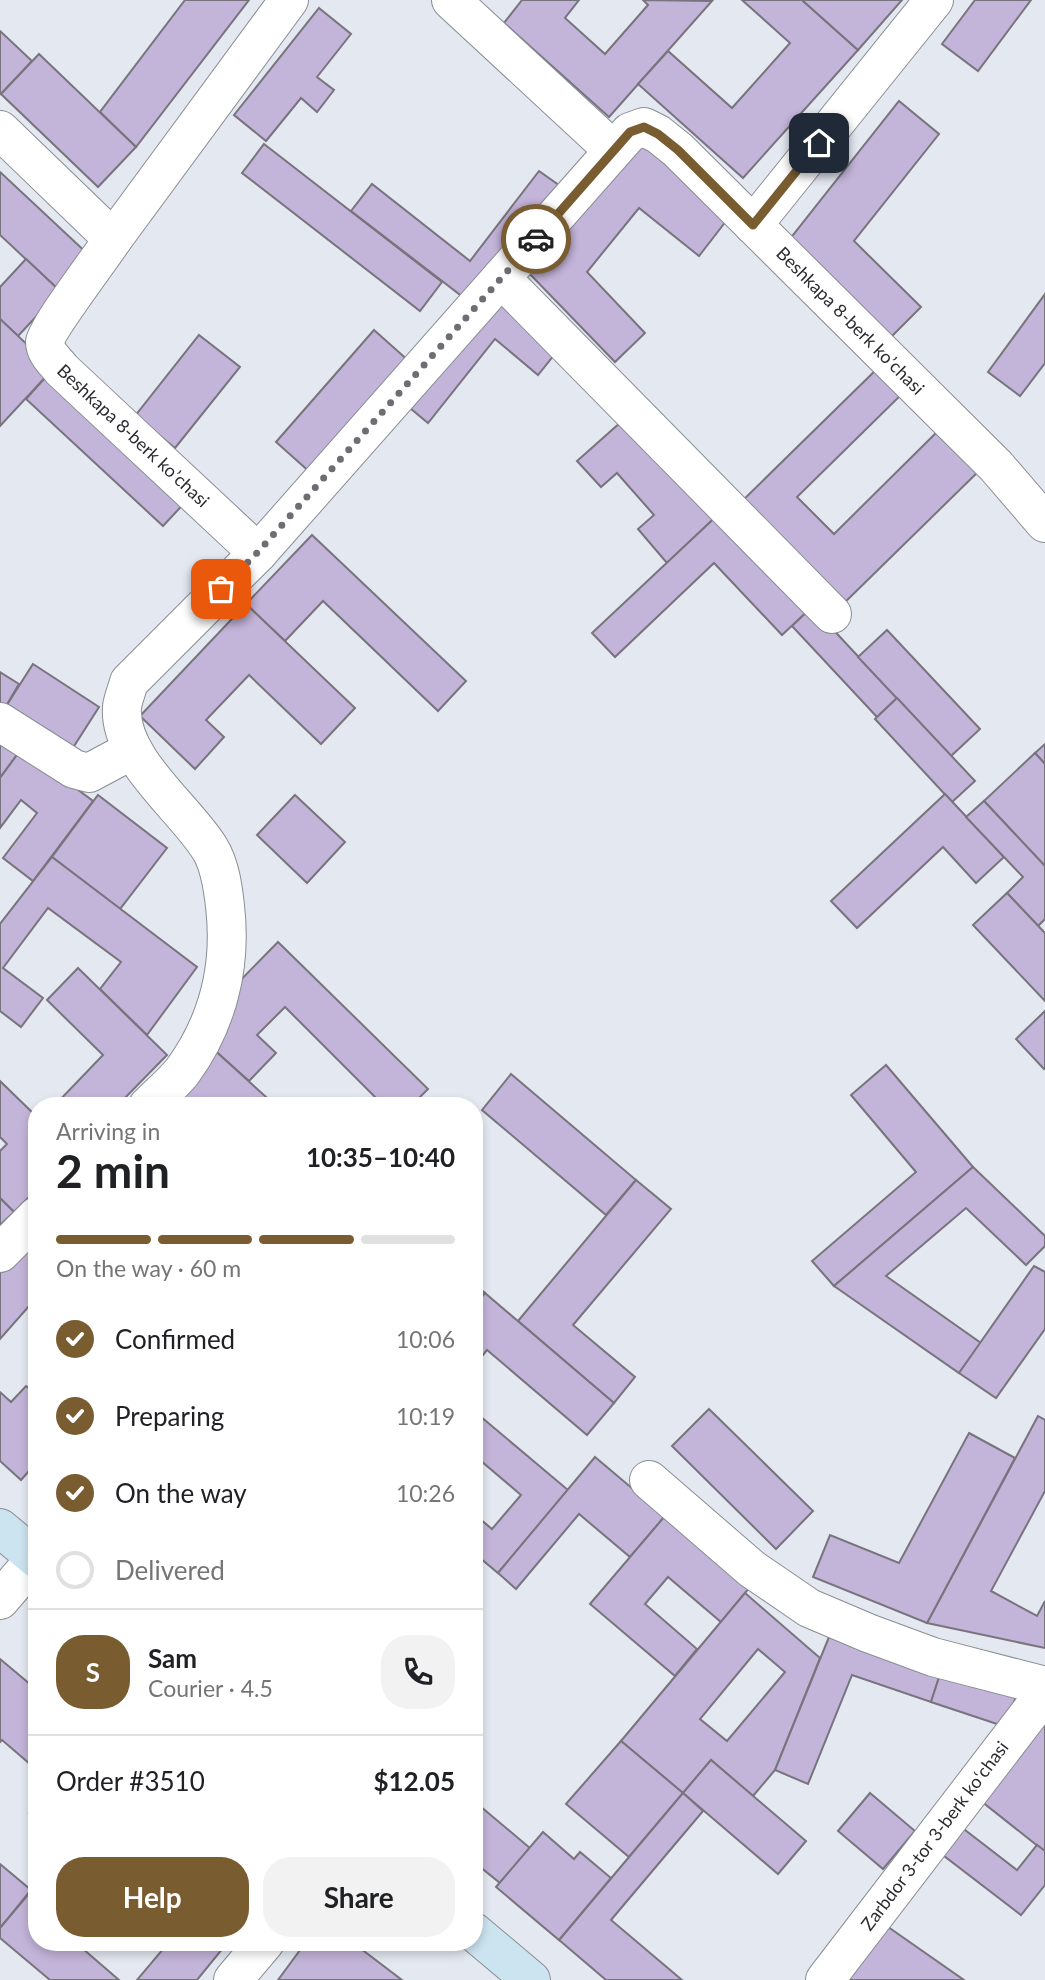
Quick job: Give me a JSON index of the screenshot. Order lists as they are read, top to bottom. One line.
{"streets":{"street":["Beshkapa 8-berk koʼchasi","Zarbdor 3-tor 3-berk koʻchasi"]},"page":{"heading":["2 min","Arriving in","10:35–10:40"],"panel":["Sam","Courier · 4.5","Order #3510","$12.05"],"bar":"On the way · 60 m","list":[["Confirmed","10:06"],["Preparing","10:19"],["On the way","10:26"],"Delivered"],"round":"S","buttons":["Help","Share"]}}
